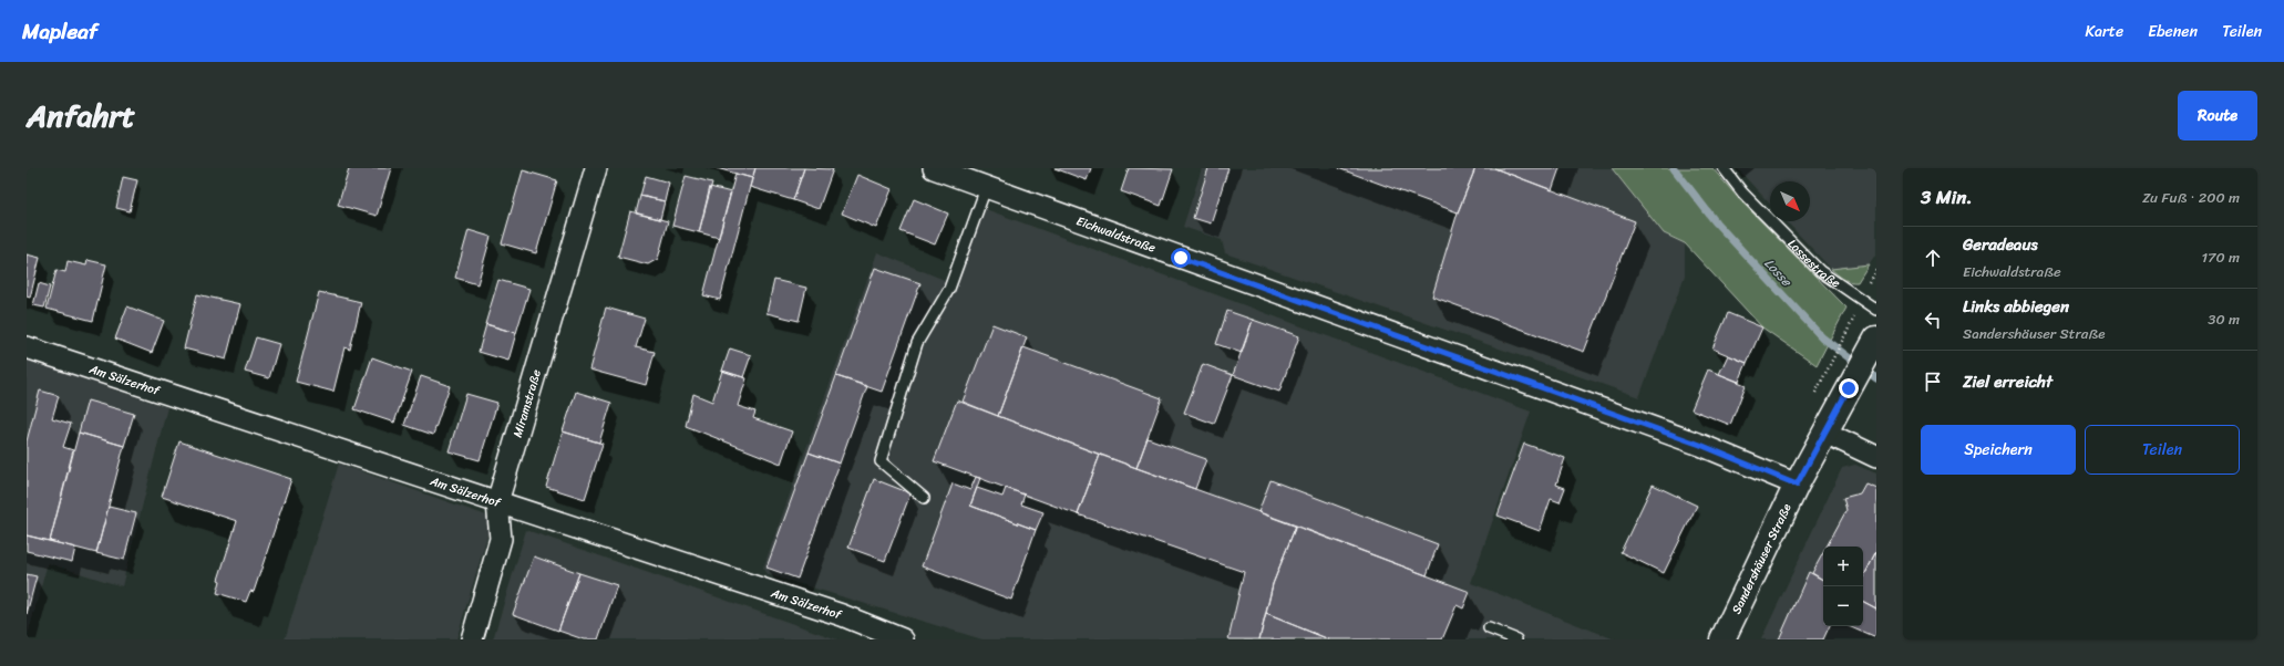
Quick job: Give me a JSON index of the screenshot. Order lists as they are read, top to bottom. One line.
{"streets":{"main road":["Sandershäuser Straße"],"street":["Eichwaldstraße","Am Sälzerhof","Miramstraße"],"lane":["Lossestraße"]},"crossings":[["Eichwaldstraße","Sandershäuser Straße"],["Am Sälzerhof","Miramstraße"]],"water":["Losse"],"north":"bottom right","page":{"header":"Mapleaf","nav":["Karte","Ebenen","Teilen"],"title":"Anfahrt","buttons":["Route",["Speichern","Teilen"]],"heading":["3 Min.","Zu Fuß · 200 m"],"list":[["Geradeaus","Eichwaldstraße","170 m"],["Links abbiegen","Sandershäuser Straße","30 m"],"Ziel erreicht"],"map_buttons":["+","−"]}}
